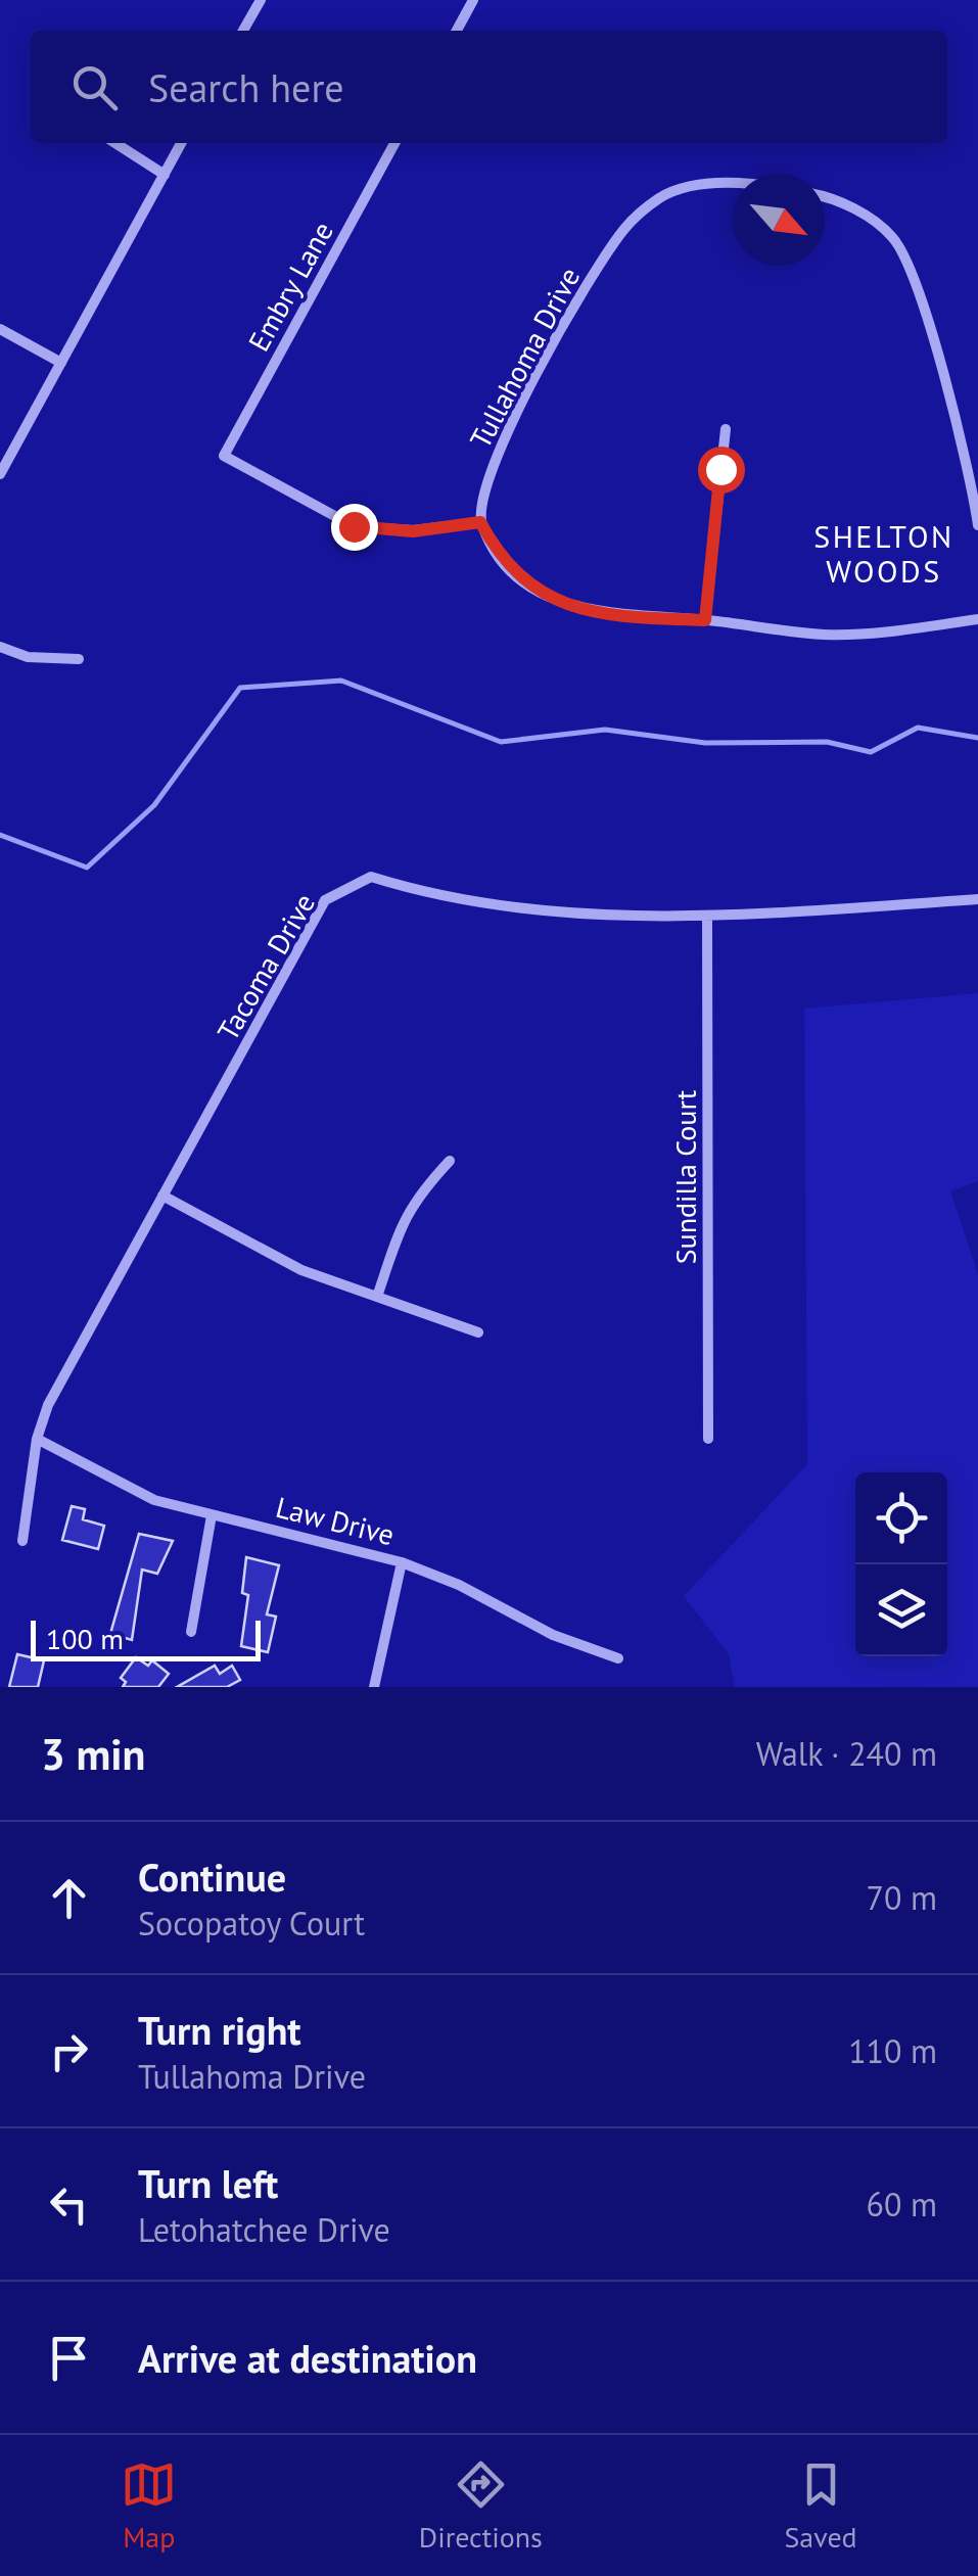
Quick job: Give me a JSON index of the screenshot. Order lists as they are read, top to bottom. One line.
{"streets":{"street":["Embry Lane","Tullahoma Drive","Tacoma Drive","Sundilla Court","Law Drive"]},"crossings":[["Embry Lane","Tullahoma Drive"],["Tacoma Drive","Sundilla Court"],["Tacoma Drive","Law Drive"]],"districts":["SHELTON WOODS"],"scale_bar":"100 m","north":"bottom right","page":{"search":"Search here","scale":"100 m","heading":["3 min","Walk · 240 m"],"list":[["Continue","Socopatoy Court","70 m"],["Turn right","Tullahoma Drive","110 m"],["Turn left","Letohatchee Drive","60 m"],"Arrive at destination"],"nav":["Map","Directions","Saved"]}}
